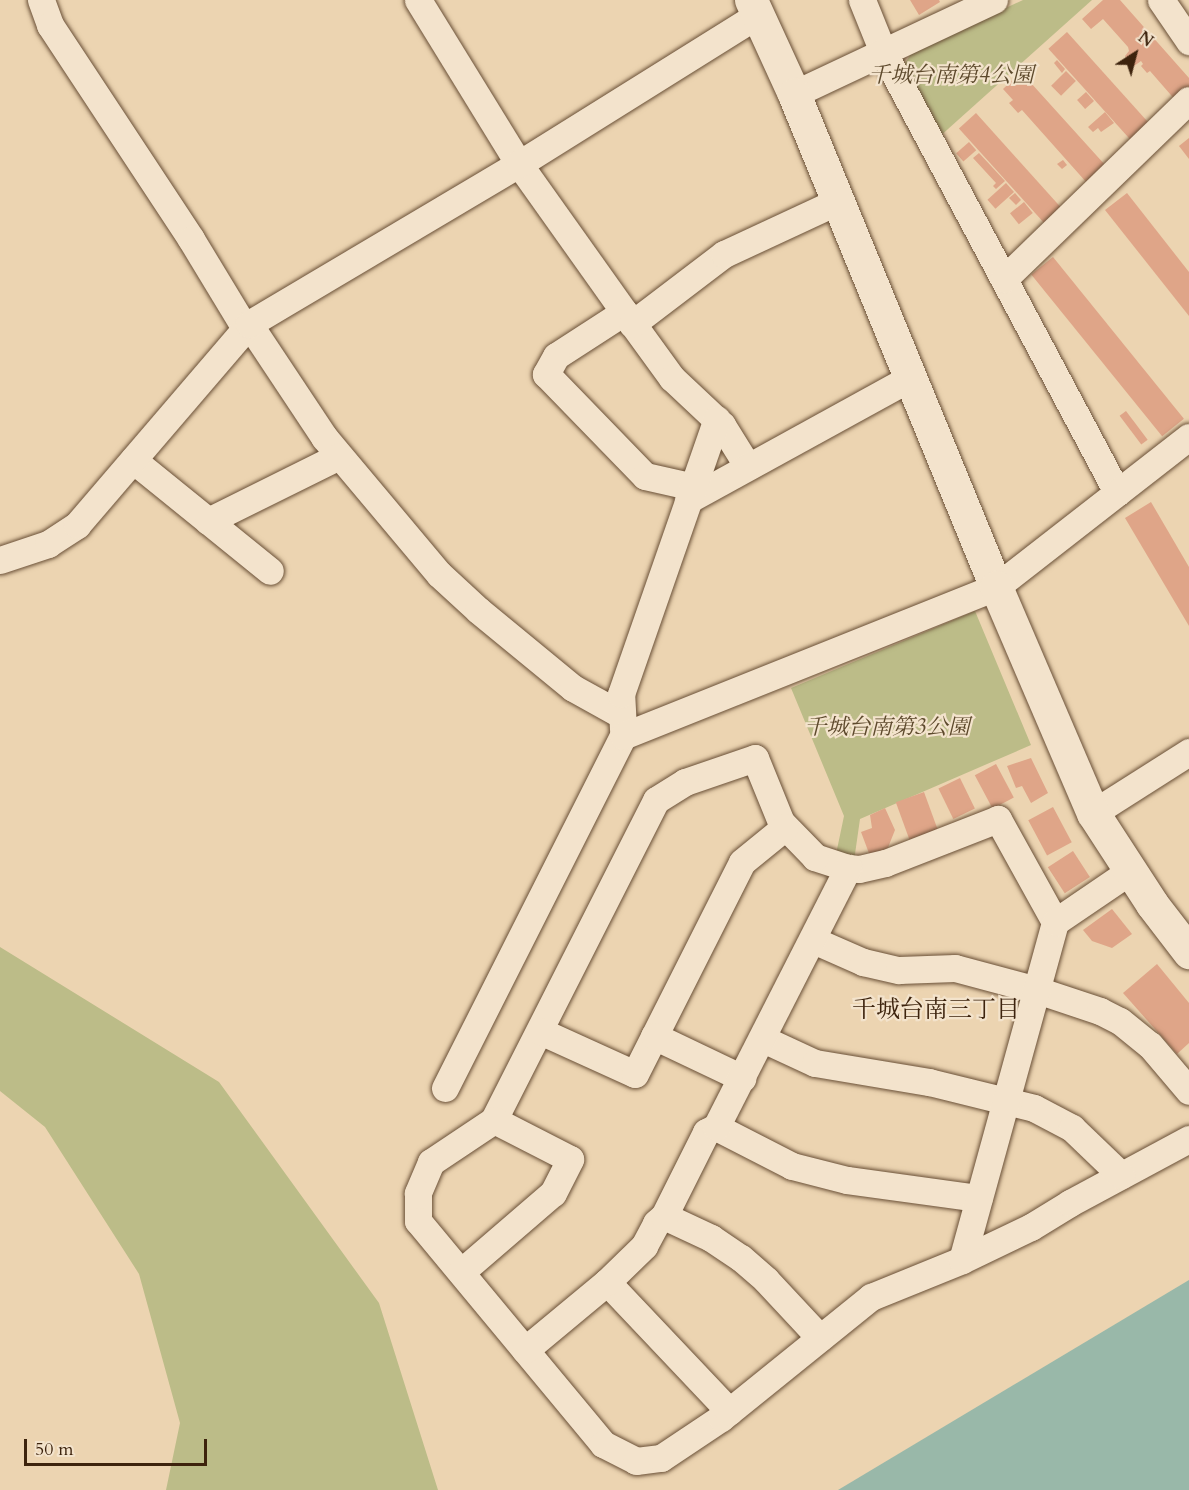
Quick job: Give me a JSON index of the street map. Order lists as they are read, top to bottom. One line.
{"districts":["千城台南三丁目"],"parks":["千城台南第4公園","千城台南第3公園"],"scale_bar":"50 m","north":"top right"}
